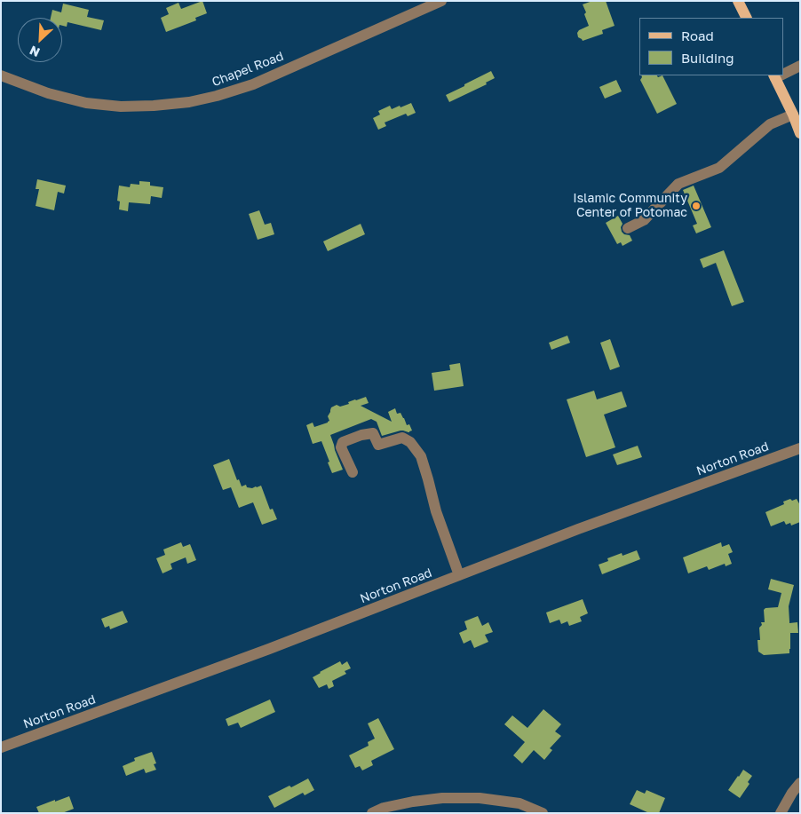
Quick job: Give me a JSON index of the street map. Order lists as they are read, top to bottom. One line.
{"streets":{"street":["Chapel Road","Norton Road"]},"places":["Islamic Community Center of Potomac"],"legend":["Road","Building"],"north":"bottom left"}
